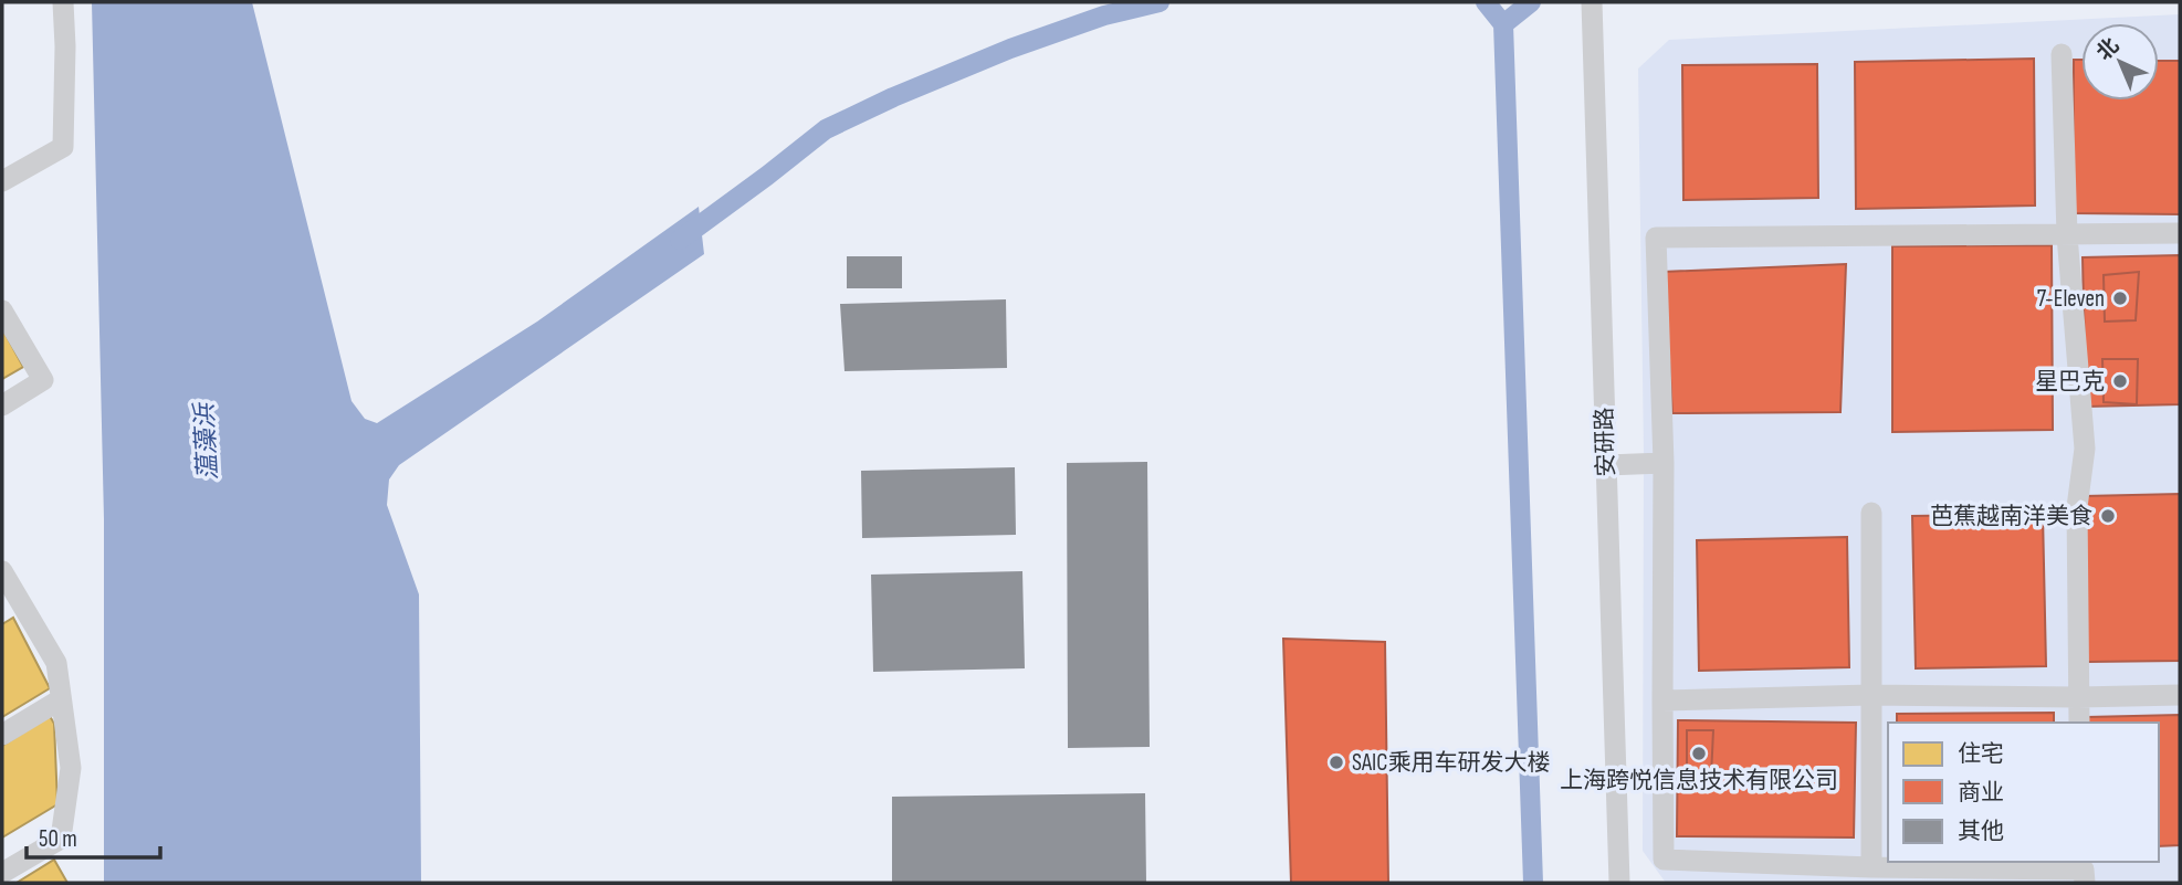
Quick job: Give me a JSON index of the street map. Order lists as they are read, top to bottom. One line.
{"streets":{"street":["安研路"]},"water":["蕰藻浜"],"places":["7-Eleven","星巴克","芭蕉越南洋美食","上海跨悦信息技术有限公司","SAIC乘用车研发大楼"],"legend":["住宅","商业","其他"],"scale_bar":"50 m","north":"top left"}
